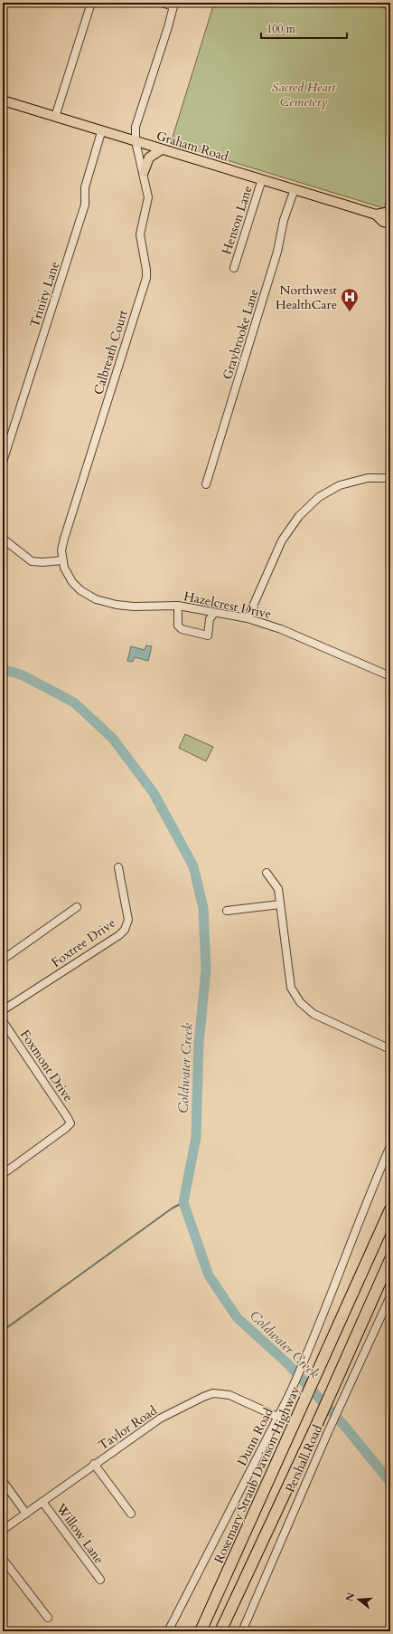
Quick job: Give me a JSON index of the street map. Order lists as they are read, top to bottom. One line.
{"streets":{"highway":["Rosemary Straub Davison Highway"],"main road":["Graham Road"],"street":["Henson Lane","Trinity Lane","Graybrooke Lane","Calbreath Court","Hazelcrest Drive","Foxtree Drive","Foxmont Drive","Taylor Road","Dunn Road","Pershall Road","Willow Lane"]},"crossings":[["Graham Road","Henson Lane"],["Graham Road","Trinity Lane"],["Graham Road","Graybrooke Lane"],["Graham Road","Calbreath Court"],["Calbreath Court","Hazelcrest Drive"],["Taylor Road","Dunn Road"],["Taylor Road","Willow Lane"]],"water":["Coldwater Creek"],"parks":["Sacred Heart Cemetery"],"places":{"hospital":["Northwest HealthCare"]},"scale_bar":"100 m","north":"left"}
